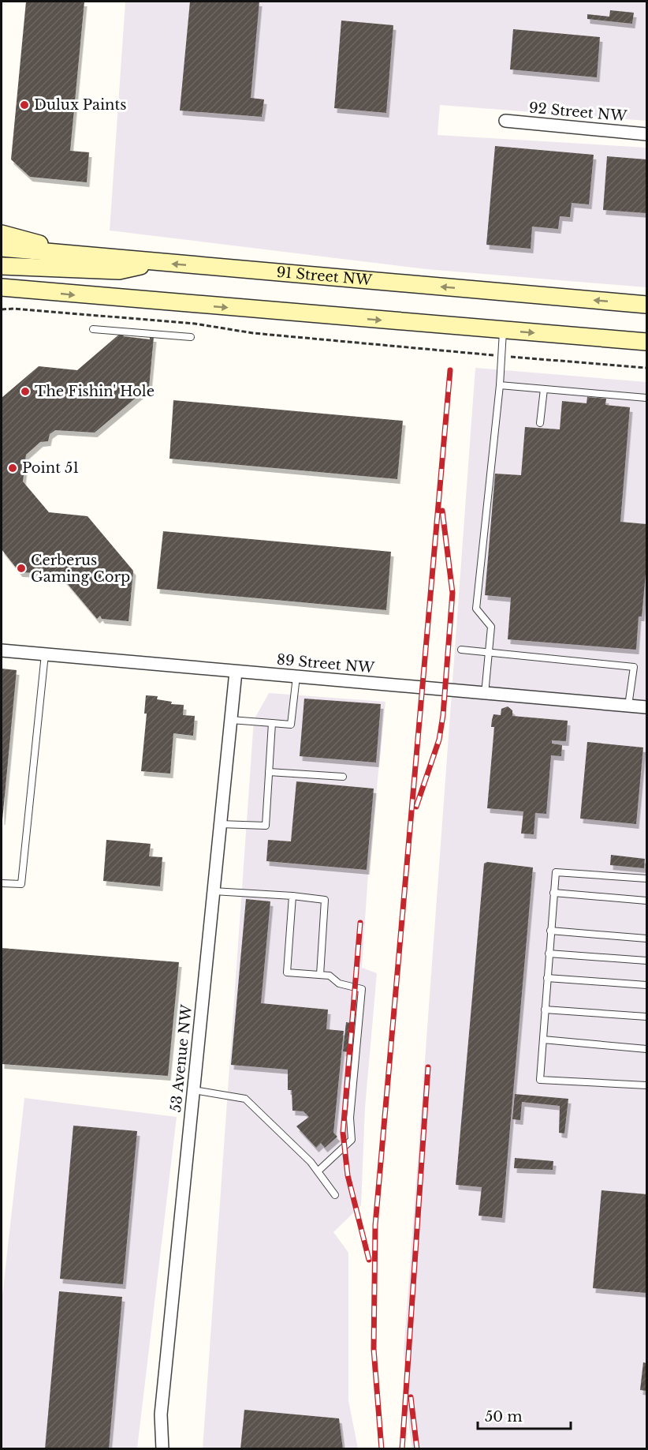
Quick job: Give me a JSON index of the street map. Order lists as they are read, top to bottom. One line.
{"streets":{"main road":["91 Street NW"],"street":["92 Street NW","89 Street NW","53 Avenue NW"]},"crossings":[["89 Street NW","53 Avenue NW"]],"places":["Dulux Paints","The Fishin' Hole","Point 51","Cerberus Gaming Corp"],"scale_bar":"50 m"}
